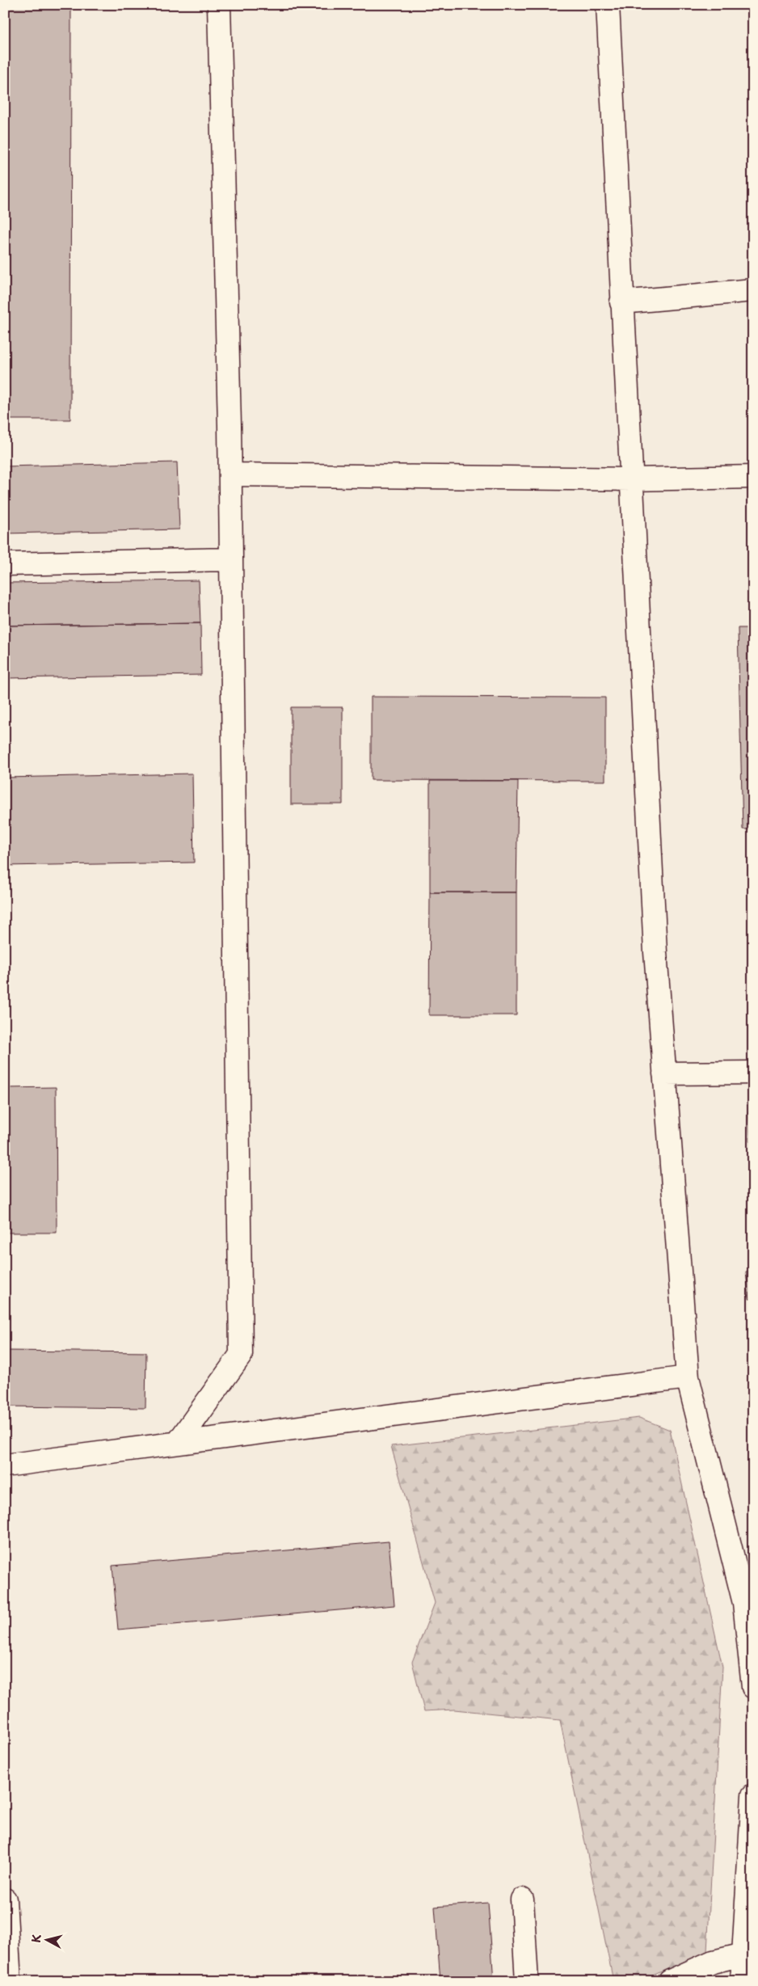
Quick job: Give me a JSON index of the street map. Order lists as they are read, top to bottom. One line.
{"north":"left"}
